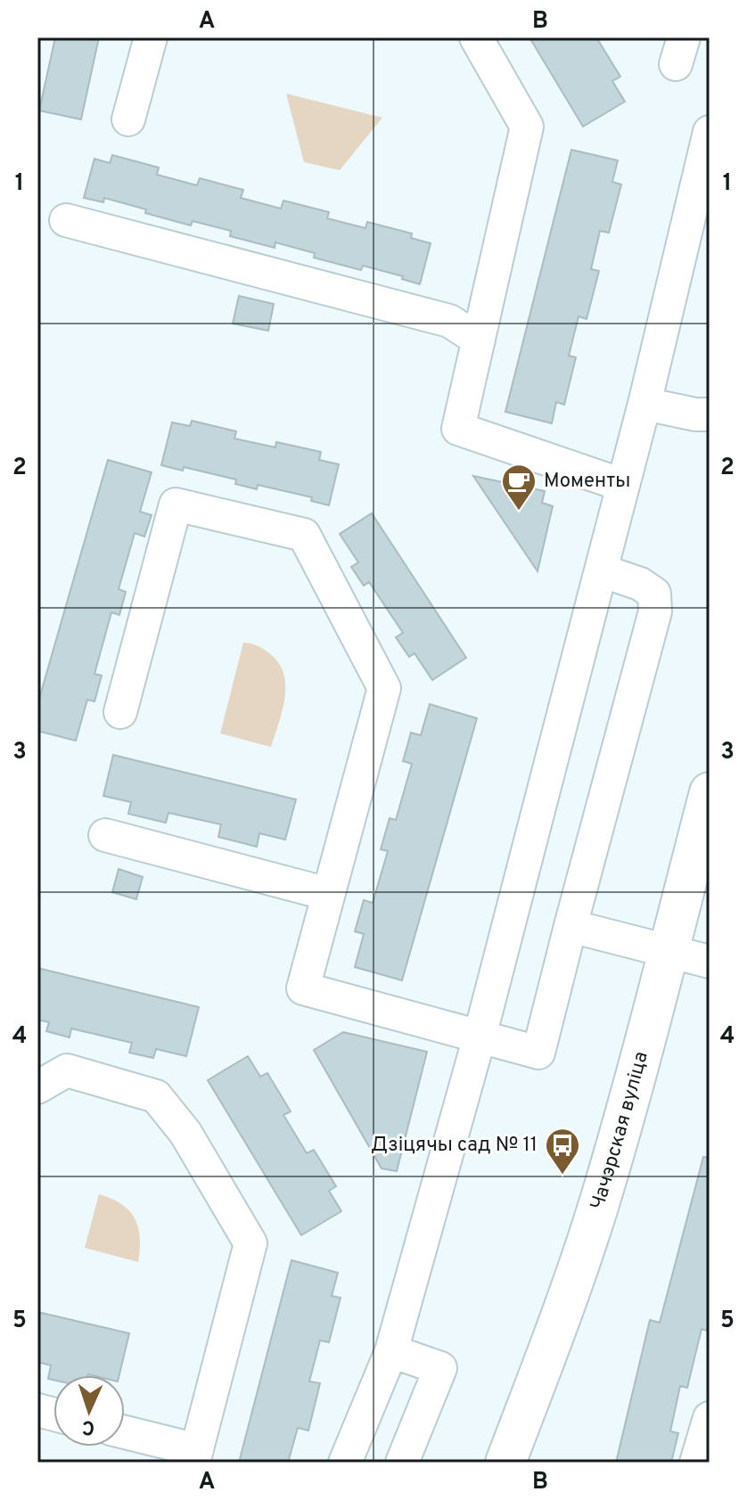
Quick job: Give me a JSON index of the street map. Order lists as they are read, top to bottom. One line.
{"streets":{"main road":["Чачэрская вуліца"]},"places":{"cafe":["Моменты"],"bus stop":["Дзіцячы сад № 11"]},"north":"bottom","grid":{"columns":["A","B"],"rows":["1","2","3","4","5"]}}
